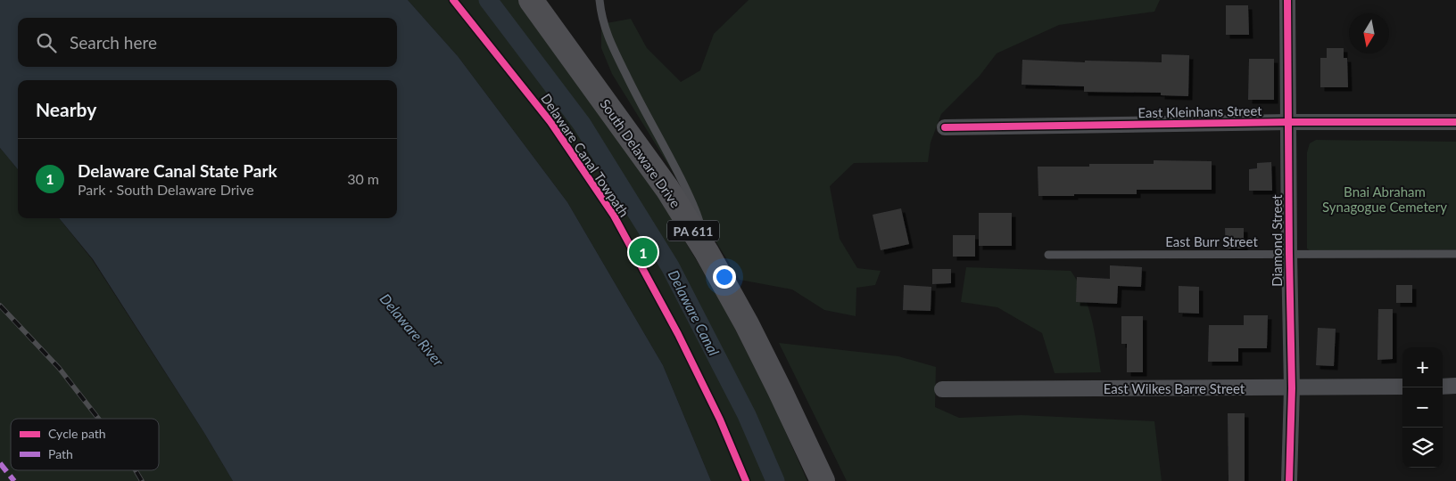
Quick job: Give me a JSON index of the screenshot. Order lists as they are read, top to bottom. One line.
{"streets":{"highway":["South Delaware Drive","PA 611"],"street":["East Kleinhans Street","Diamond Street","East Wilkes Barre Street"],"lane":["East Burr Street"],"cycle path":["Delaware Canal Towpath"]},"crossings":[["East Kleinhans Street","Diamond Street"],["Diamond Street","East Burr Street"],["Diamond Street","East Wilkes Barre Street"]],"water":["Delaware Canal","Delaware River"],"parks":["Bnai Abraham Synagogue Cemetery"],"legend":["Cycle path","Path"],"north":"bottom","page":{"search":"Search here","heading":"Nearby","list":[{"mark":"1","name":"Delaware Canal State Park","note":"Park · South Delaware Drive","value":"30 m"}],"pins":"1","map_buttons":["+","−"]}}
